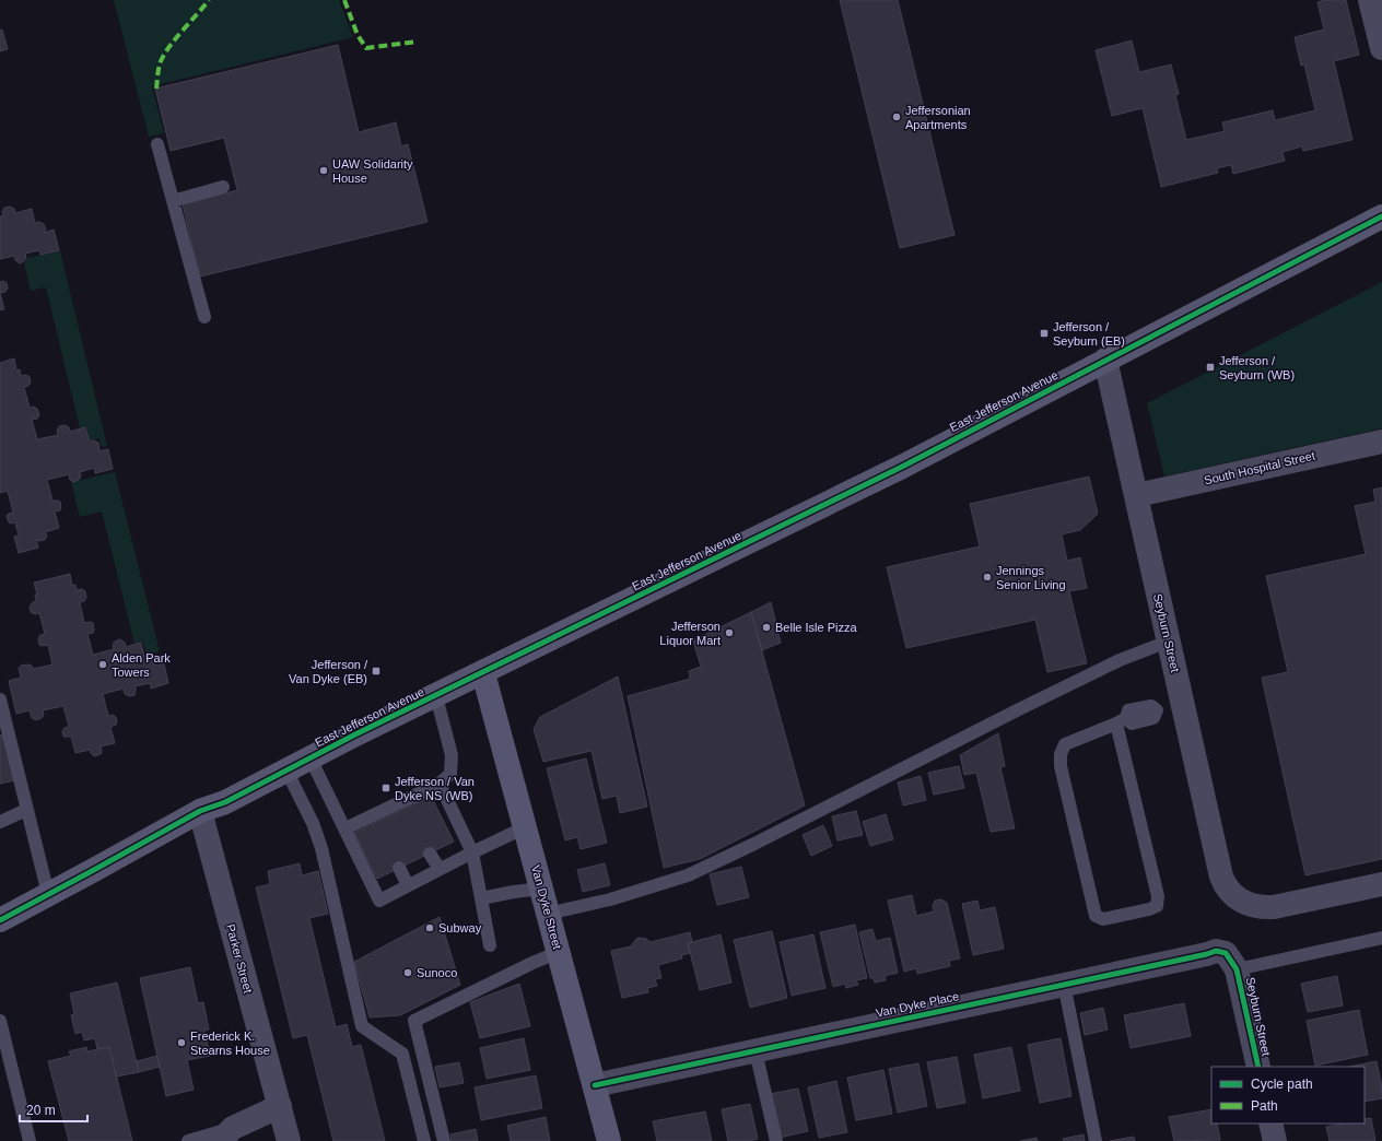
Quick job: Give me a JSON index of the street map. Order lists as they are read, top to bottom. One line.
{"streets":{"main road":["East Jefferson Avenue","Van Dyke Street"],"street":["South Hospital Street","Seyburn Street","Parker Street","Van Dyke Place"]},"crossings":[["East Jefferson Avenue","Seyburn Street"],["East Jefferson Avenue","Van Dyke Street"],["East Jefferson Avenue","Parker Street"],["South Hospital Street","Seyburn Street"],["Seyburn Street","Van Dyke Place"],["Van Dyke Street","Van Dyke Place"]],"places":{"other":["Jeffersonian Apartments","UAW Solidarity House","Jennings Senior Living","Belle Isle Pizza","Jefferson Liquor Mart","Alden Park Towers","Subway","Sunoco","Frederick K. Stearns House"],"transit":["Jefferson / Seyburn (EB)","Jefferson / Seyburn (WB)","Jefferson / Van Dyke (EB)","Jefferson / Van Dyke NS (WB)"]},"legend":["Cycle path","Path"],"scale_bar":"20 m"}
